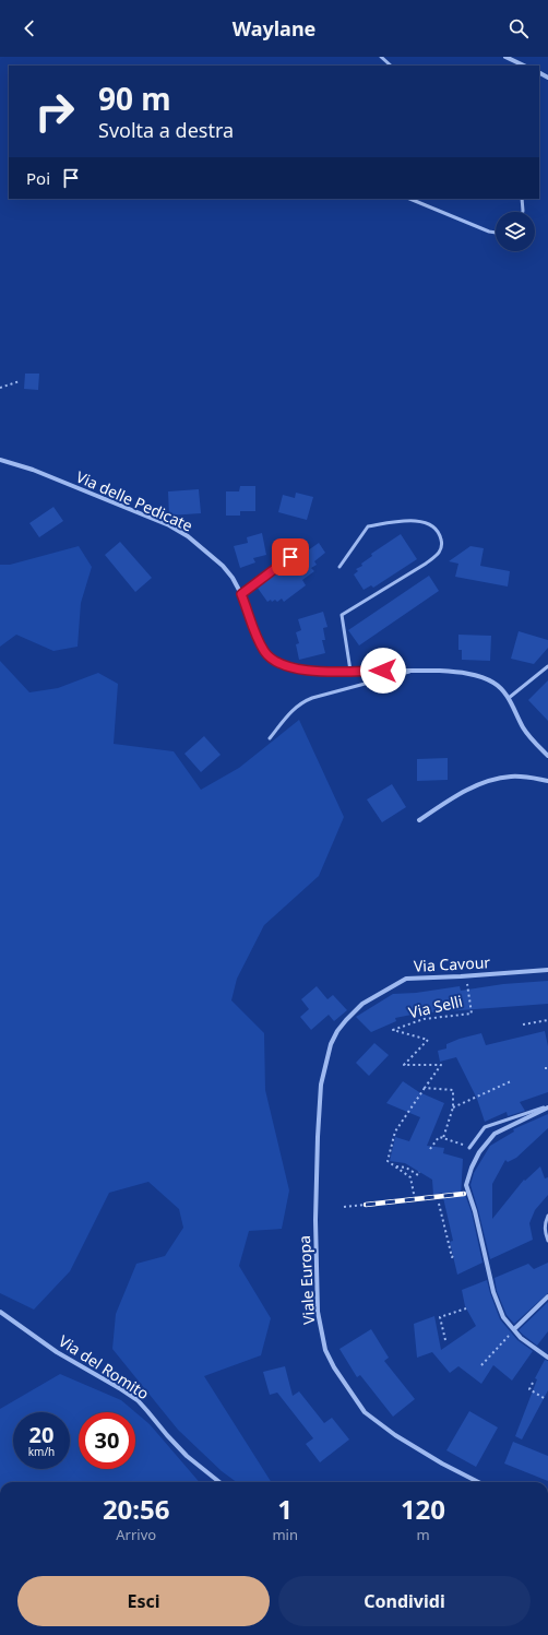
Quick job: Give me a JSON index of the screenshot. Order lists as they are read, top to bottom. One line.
{"streets":{"street":["Via delle Pedicate","Via Cavour","Viale Europa","Via del Romito"],"path":["Via Selli"]},"crossings":[["Via Cavour","Via Selli"],["Via Cavour","Viale Europa"]],"page":{"header":"Waylane","turn":["90 m","Svolta a destra"],"then":"Poi","speed":"20 km/h","limit":"30","eta":["20:56","Arrivo","1","min","120","m"],"buttons":["Esci","Condividi"]}}
